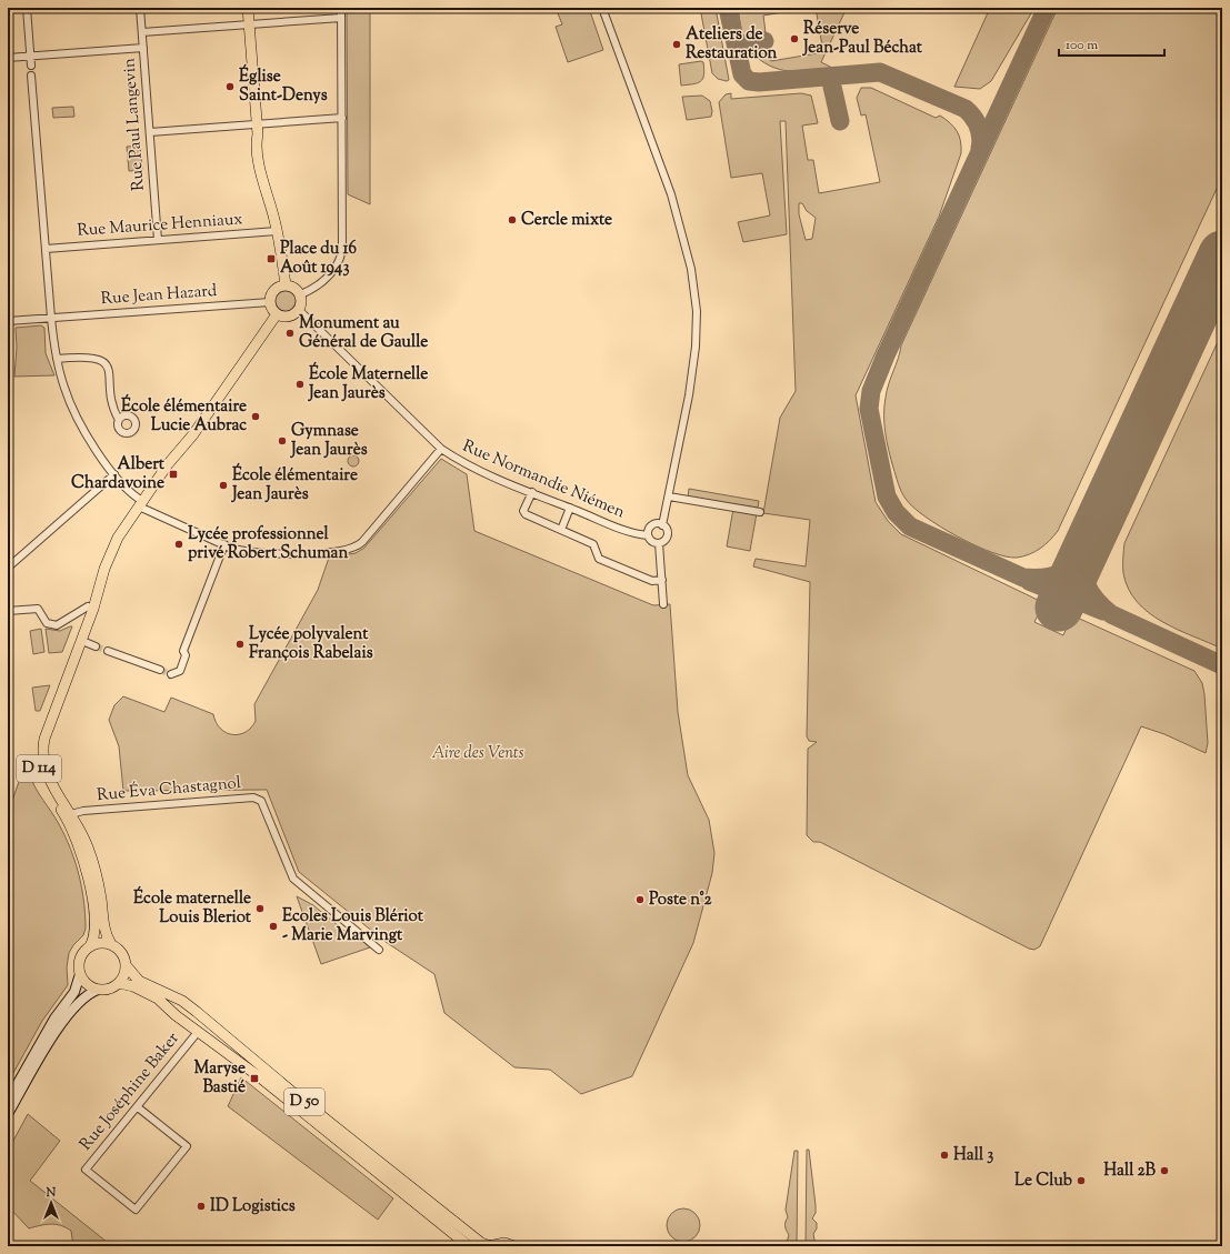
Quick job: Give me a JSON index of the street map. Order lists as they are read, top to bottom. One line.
{"streets":{"main road":["D 114","D 50"],"street":["Rue Paul Langevin","Rue Maurice Henniaux","Rue Jean Hazard","Rue Normandie Niémen","Rue Éva Chastagnol","Rue Joséphine Baker"]},"crossings":[["Rue Paul Langevin","Rue Maurice Henniaux"],["Rue Jean Hazard","Rue Normandie Niémen"],["Rue Jean Hazard","D 114"],["Rue Normandie Niémen","D 114"],["D 114","Rue Éva Chastagnol"],["D 114","D 50"],["Rue Joséphine Baker","D 50"]],"parks":["Aire des Vents"],"places":{"other":["Réserve Jean-Paul Béchat","Ateliers de Restauration","Église Saint-Denys","Cercle mixte","Monument au Général de Gaulle","École Maternelle Jean Jaurès","École élémentaire Lucie Aubrac","Gymnase Jean Jaurès","École élémentaire Jean Jaurès","Lycée professionnel privé Robert Schuman","Lycée polyvalent François Rabelais","Poste n°2","École maternelle Louis Bleriot","Ecoles Louis Blériot - Marie Marvingt","Hall 3","Hall 2B","Le Club","ID Logistics"],"transit":["Place du 16 Août 1943","Albert Chardavoine","Maryse Bastié"]},"scale_bar":"100 m","north":"top"}
